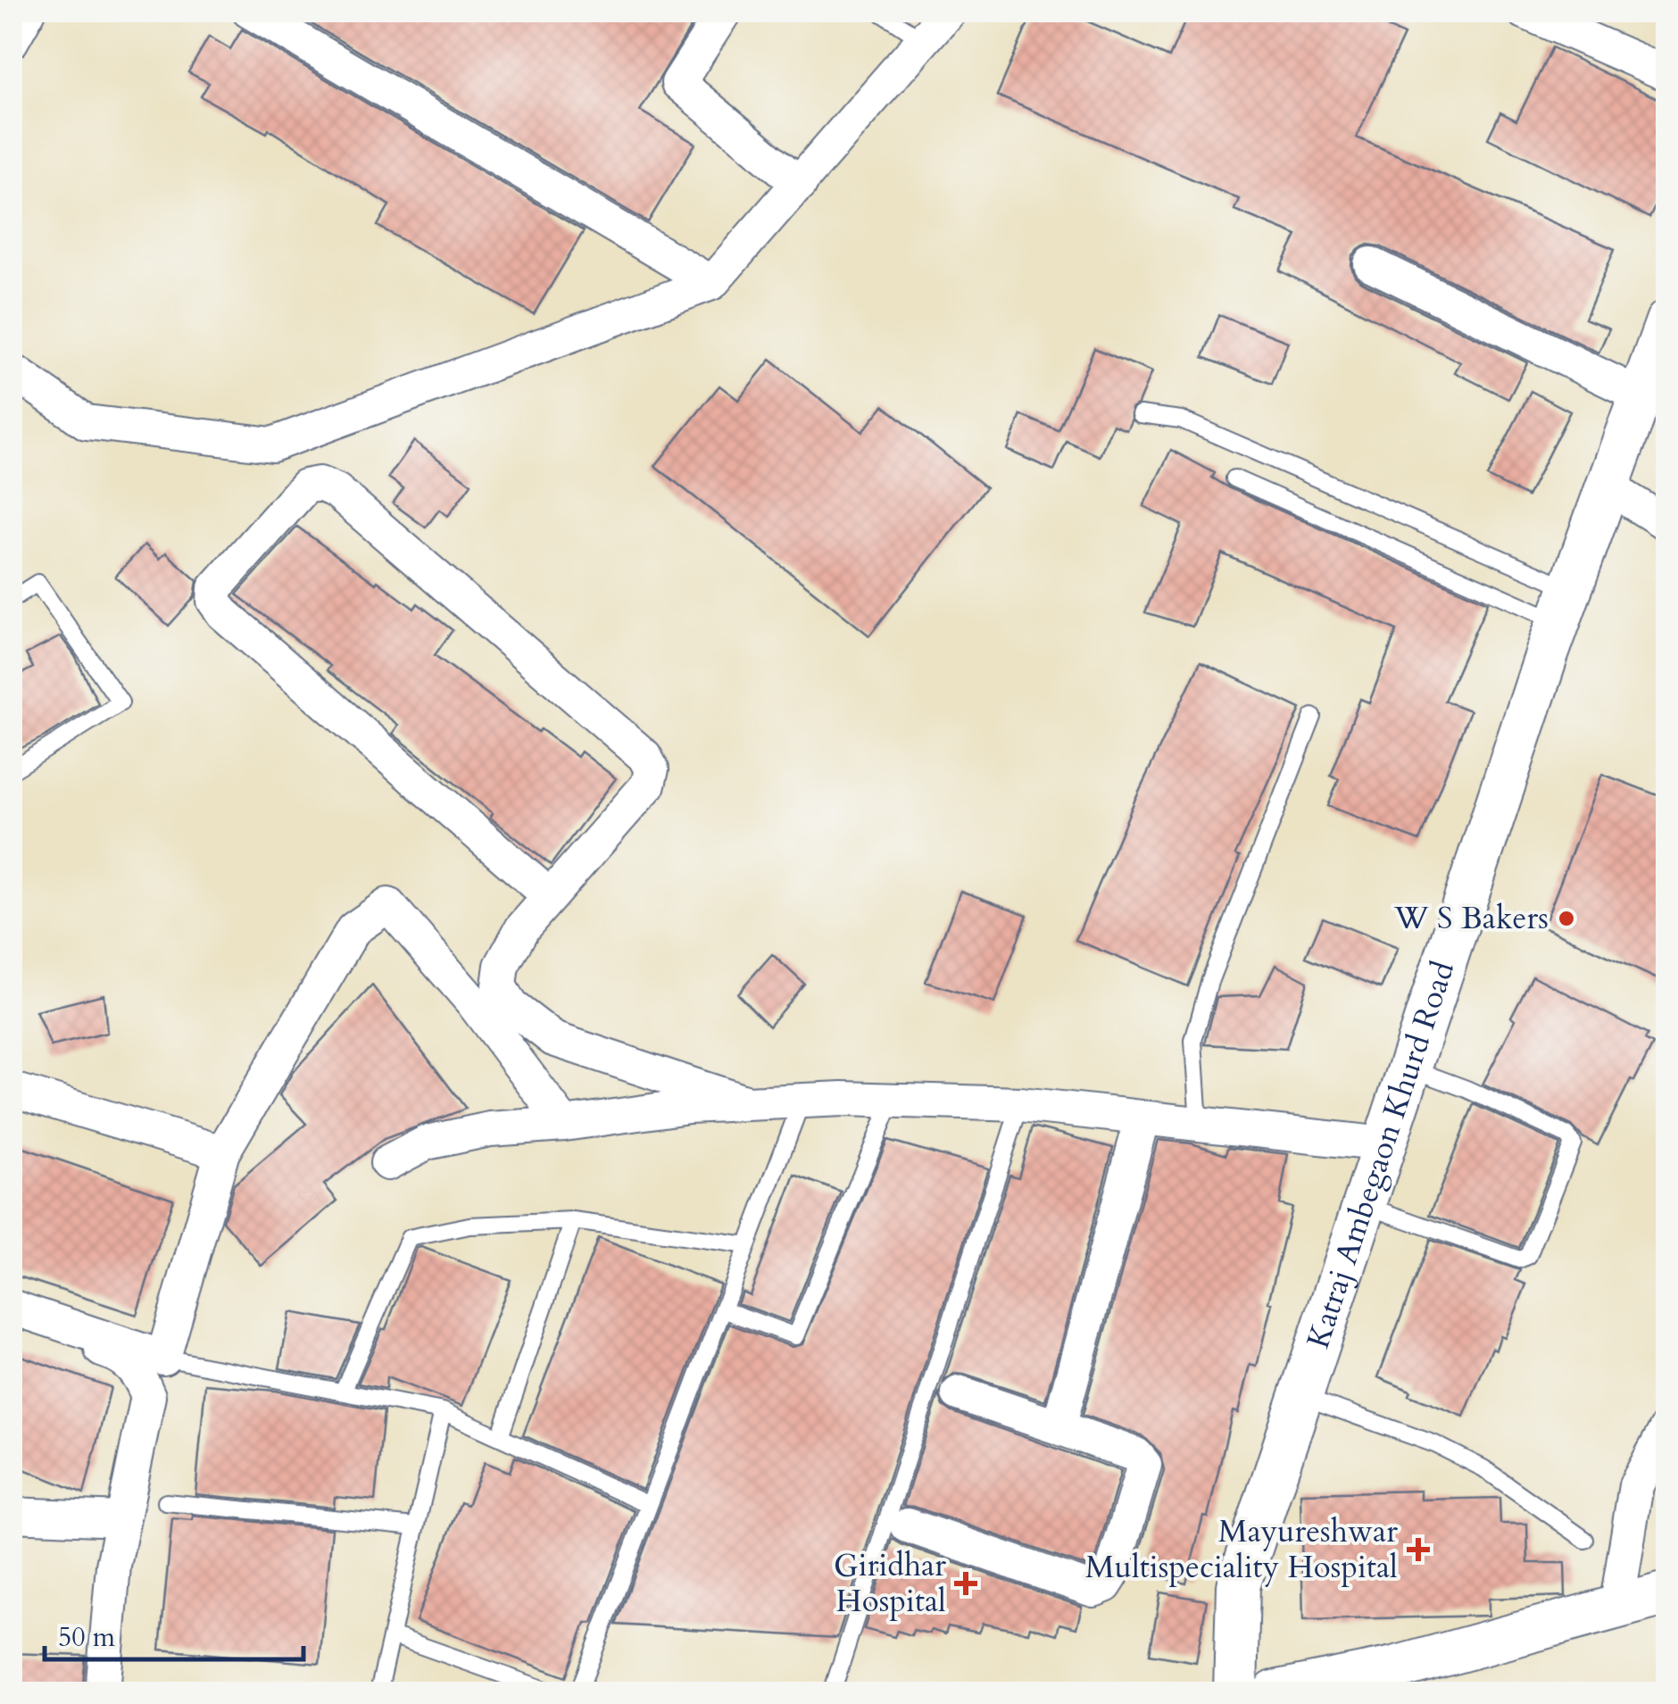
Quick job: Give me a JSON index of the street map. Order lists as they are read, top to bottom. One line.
{"streets":{"street":["Katraj Ambegaon Khurd Road"]},"places":{"other":["W S Bakers"],"health":["Mayureshwar Multispeciality Hospital","Giridhar Hospital"]},"scale_bar":"50 m"}
